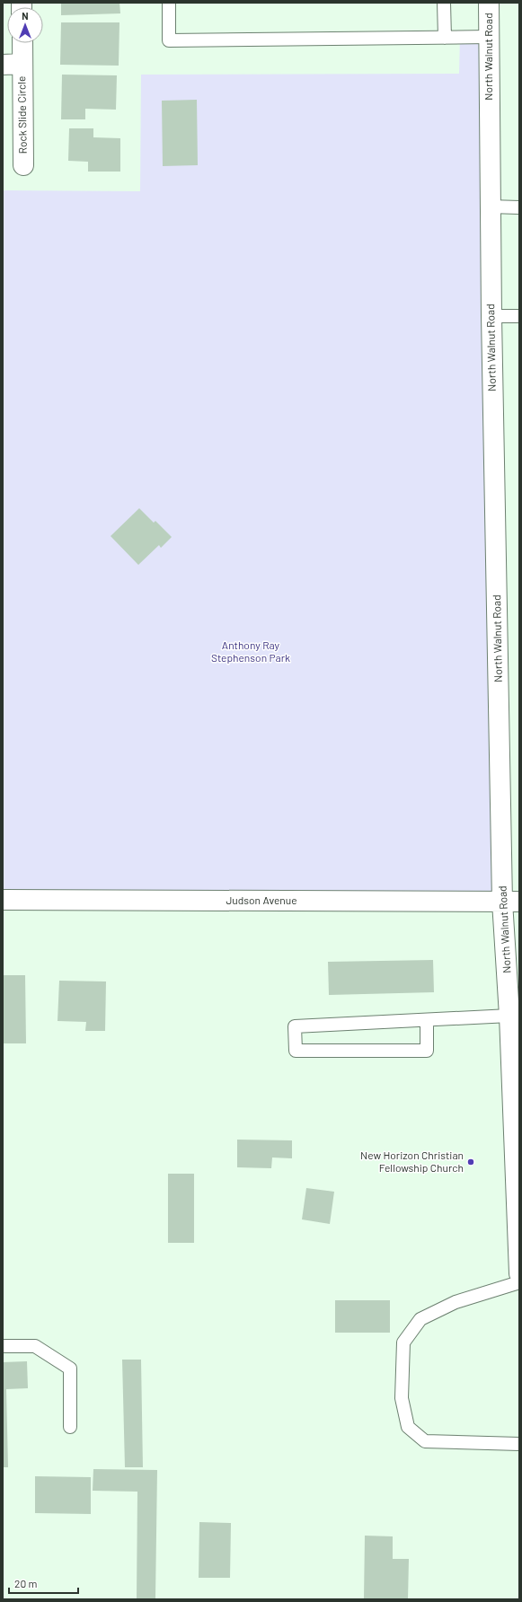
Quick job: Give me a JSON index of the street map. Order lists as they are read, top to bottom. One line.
{"streets":{"street":["North Walnut Road","Rock Slide Circle","Judson Avenue"]},"crossings":[["North Walnut Road","Judson Avenue"]],"parks":["Anthony Ray Stephenson Park"],"places":["New Horizon Christian Fellowship Church"],"scale_bar":"20 m","north":"top"}
